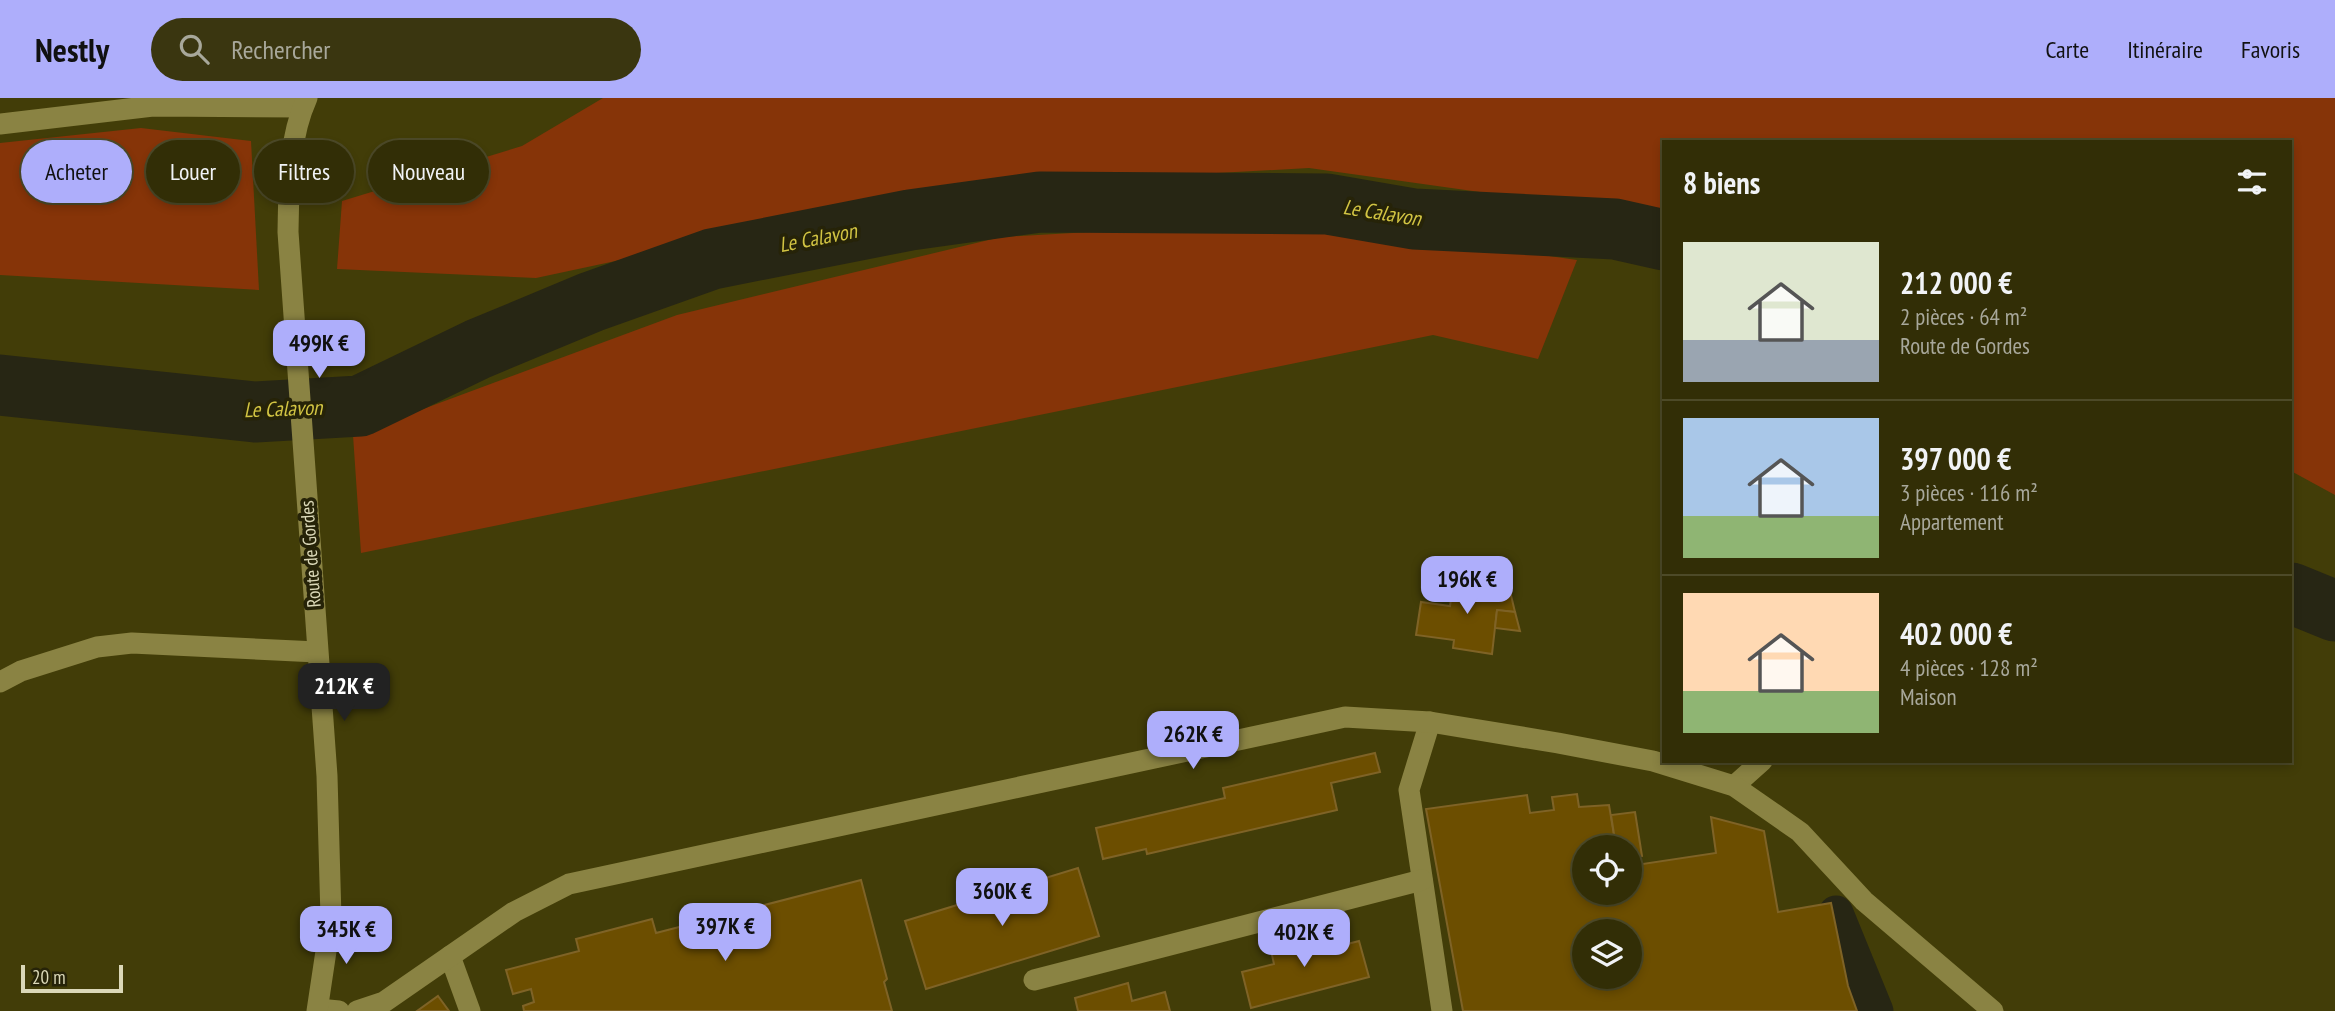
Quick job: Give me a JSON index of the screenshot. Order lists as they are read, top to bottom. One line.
{"streets":{"street":["Route de Gordes"]},"water":["Le Calavon"],"scale_bar":"20 m","page":{"header":"Nestly","search":"Rechercher","nav":["Carte","Itinéraire","Favoris"],"chip":["Acheter","Louer","Filtres","Nouveau"],"heading":"8 biens","list":[{"name":"212 000 €","note":"2 pièces · 64 m² · Route de Gordes"},{"name":"397 000 €","note":"3 pièces · 116 m² · Appartement"},{"name":"402 000 €","note":"4 pièces · 128 m² · Maison"}],"price":["499K €","196K €","212K €","262K €","360K €","397K €","345K €","402K €"],"scale":"20 m"}}
